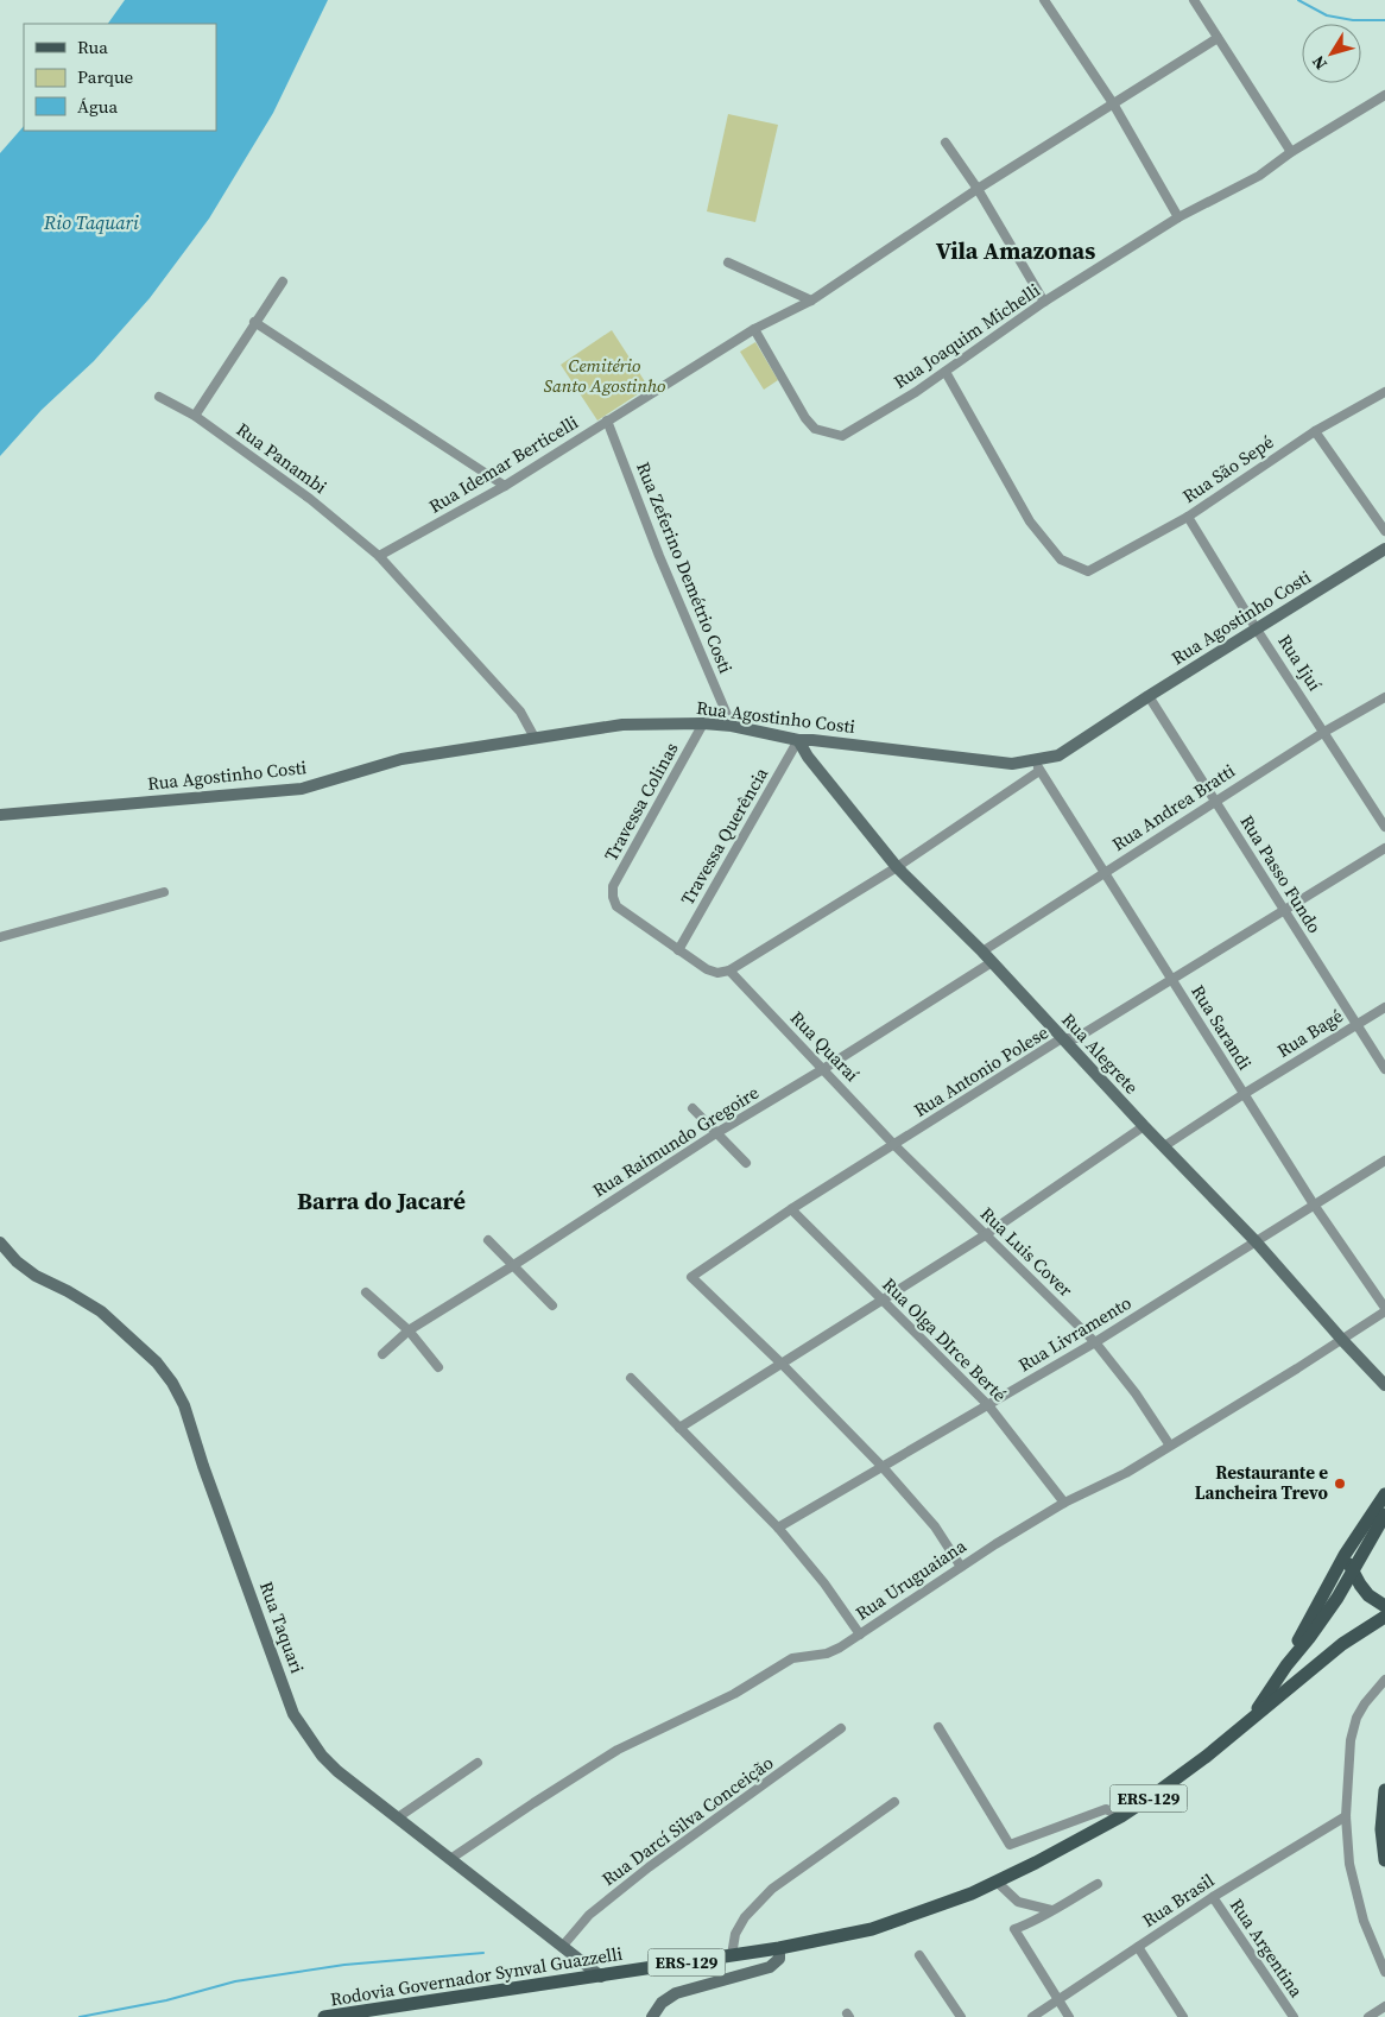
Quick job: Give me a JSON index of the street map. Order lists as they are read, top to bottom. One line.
{"streets":{"main road":["ERS-129","Rodovia Governador Synval Guazzelli"],"street":["Rua Joaquim Michelli","Rua Panambi","Rua Idemar Berticelli","Rua São Sepé","Rua Zeferino Demétrio Costi","Rua Agostinho Costi","Rua Ijuí","Travessa Colinas","Rua Andrea Bratti","Travessa Querência","Rua Passo Fundo","Rua Sarandi","Rua Bagé","Rua Quaraí","Rua Alegrete","Rua Antonio Polese","Rua Raimundo Gregoire","Rua Luis Cover","Rua Livramento","Rua Olga DIrce Berté","Rua Uruguaiana","Rua Taquari","Rua Darcí Silva Conceição","Rua Brasil","Rua Argentina"]},"crossings":[["Rua Joaquim Michelli","Rua Idemar Berticelli"],["Rua Joaquim Michelli","Rua São Sepé"],["Rua Panambi","Rua Idemar Berticelli"],["Rua Panambi","Rua Agostinho Costi"],["Rua Idemar Berticelli","Rua Zeferino Demétrio Costi"],["Rua São Sepé","Rua Ijuí"],["Rua Zeferino Demétrio Costi","Rua Agostinho Costi"],["Rua Agostinho Costi","Rua Ijuí"],["Rua Agostinho Costi","Travessa Colinas"],["Rua Agostinho Costi","Travessa Querência"],["Rua Agostinho Costi","Rua Passo Fundo"],["Rua Agostinho Costi","Rua Sarandi"],["Rua Agostinho Costi","Rua Alegrete"],["Rua Ijuí","Rua Andrea Bratti"],["Travessa Colinas","Travessa Querência"],["Rua Andrea Bratti","Rua Passo Fundo"],["Rua Andrea Bratti","Rua Sarandi"],["Rua Andrea Bratti","Rua Alegrete"],["Travessa Querência","Rua Alegrete"],["Rua Passo Fundo","Rua Bagé"],["Rua Passo Fundo","Rua Antonio Polese"],["Rua Sarandi","Rua Bagé"],["Rua Sarandi","Rua Antonio Polese"],["Rua Sarandi","Rua Livramento"],["Rua Sarandi","Rua Uruguaiana"],["Rua Bagé","Rua Alegrete"],["Rua Quaraí","Rua Antonio Polese"],["Rua Quaraí","Rua Raimundo Gregoire"],["Rua Quaraí","Rua Luis Cover"],["Rua Alegrete","Rua Antonio Polese"],["Rua Alegrete","Rua Raimundo Gregoire"],["Rua Alegrete","Rua Livramento"],["Rua Alegrete","Rua Uruguaiana"],["Rua Antonio Polese","Rua Luis Cover"],["Rua Antonio Polese","Rua Olga DIrce Berté"],["Rua Luis Cover","Rua Livramento"],["Rua Luis Cover","Rua Uruguaiana"],["Rua Livramento","Rua Olga DIrce Berté"],["Rua Olga DIrce Berté","Rua Uruguaiana"],["Rua Uruguaiana","Rua Taquari"],["Rua Taquari","Rua Darcí Silva Conceição"],["Rua Taquari","Rodovia Governador Synval Guazzelli"],["Rua Brasil","Rua Argentina"]],"districts":["Vila Amazonas","Barra do Jacaré"],"water":["Rio Taquari"],"parks":["Cemitério Santo Agostinho"],"places":["Restaurante e Lancheira Trevo"],"legend":["Rua","Parque","Água"],"north":"bottom left"}
